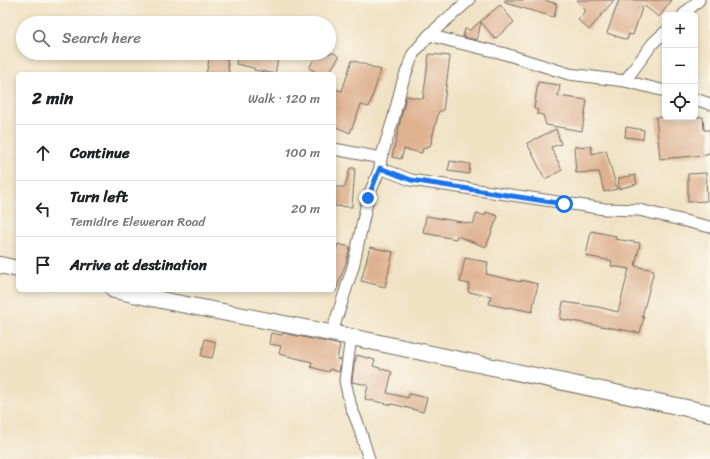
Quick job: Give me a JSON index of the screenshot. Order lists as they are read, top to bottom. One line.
{"page":{"map_buttons":["+","−"],"search":"Search here","heading":["2 min","Walk · 120 m"],"list":[["Continue","100 m"],["Turn left","Temidire Eleweran Road","20 m"],"Arrive at destination"]}}
